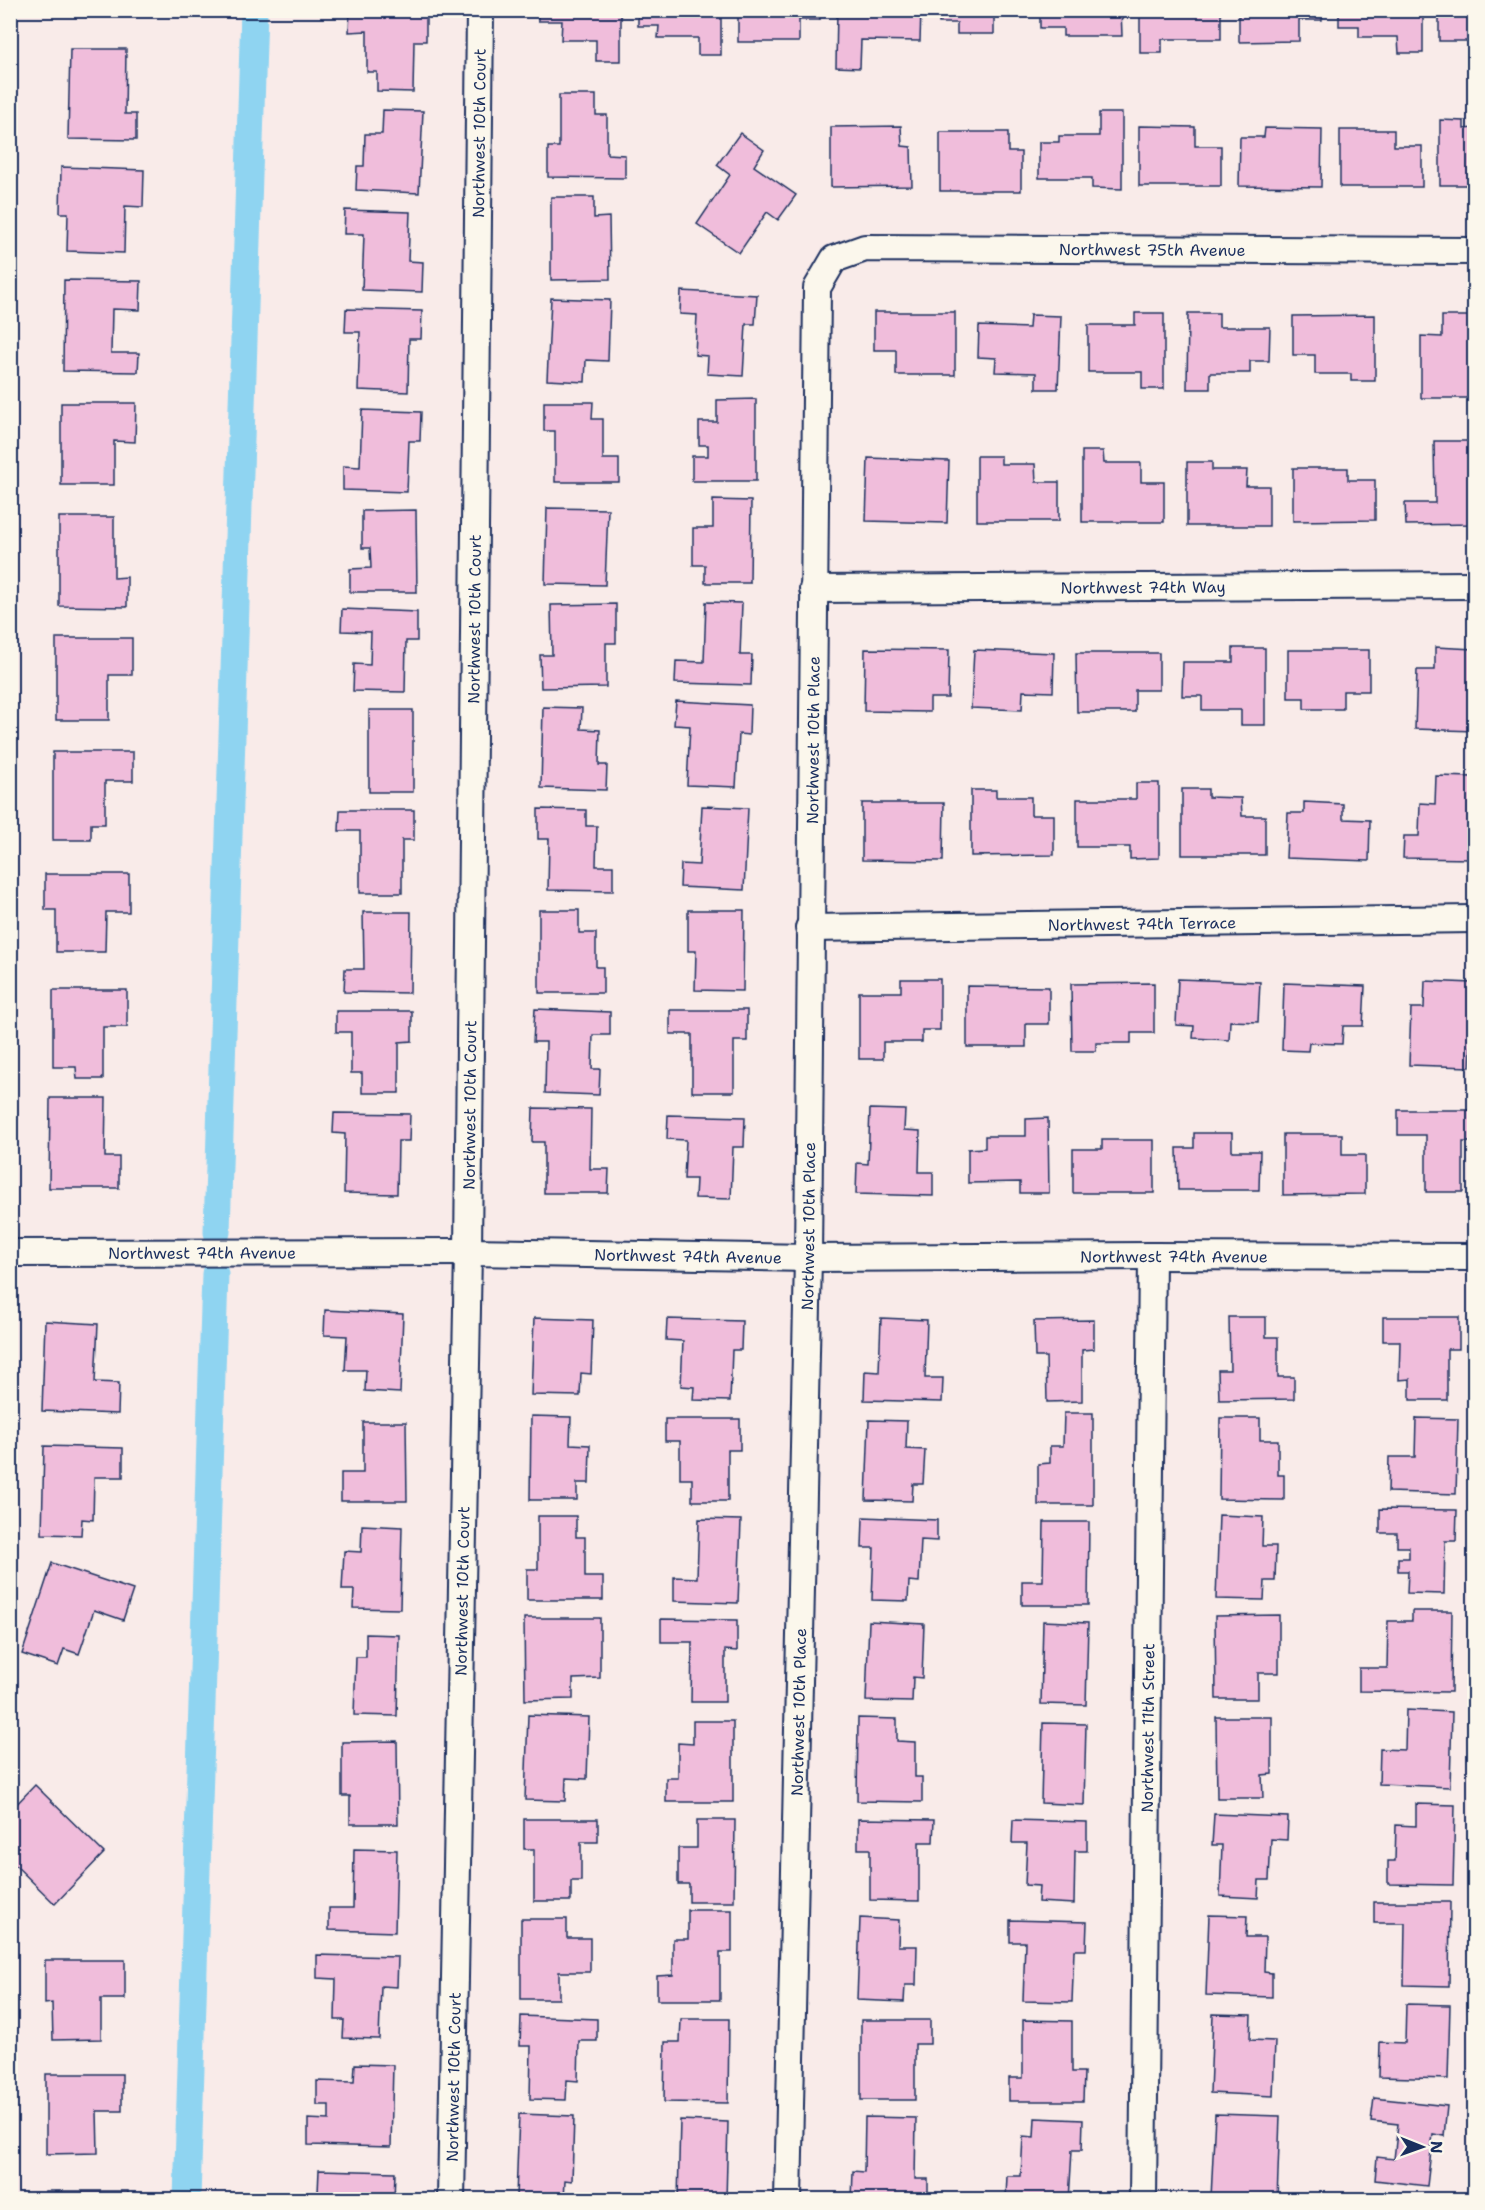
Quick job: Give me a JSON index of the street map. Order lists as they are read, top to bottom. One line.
{"streets":{"street":["Northwest 10th Court","Northwest 75th Avenue","Northwest 74th Way","Northwest 10th Place","Northwest 74th Terrace","Northwest 74th Avenue","Northwest 11th Street"]},"crossings":[["Northwest 10th Court","Northwest 74th Avenue"],["Northwest 75th Avenue","Northwest 10th Place"],["Northwest 74th Way","Northwest 10th Place"],["Northwest 10th Place","Northwest 74th Terrace"],["Northwest 10th Place","Northwest 74th Avenue"],["Northwest 74th Avenue","Northwest 11th Street"]],"north":"right"}
